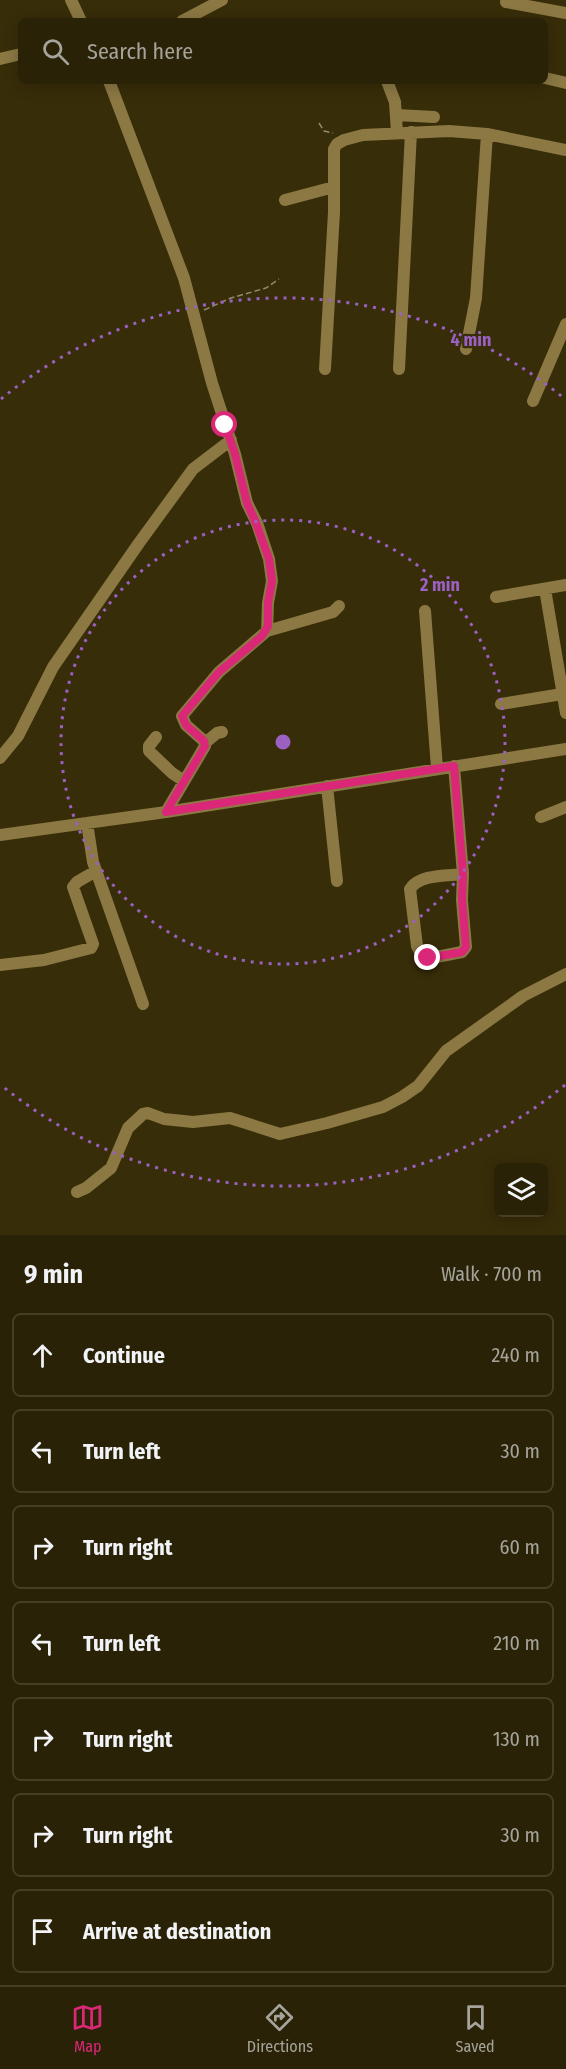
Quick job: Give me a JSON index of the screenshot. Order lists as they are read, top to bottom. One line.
{"page":{"search":"Search here","heading":["9 min","Walk · 700 m"],"list":[["Continue","240 m"],["Turn left","30 m"],["Turn right","60 m"],["Turn left","210 m"],["Turn right","130 m"],["Turn right","30 m"],"Arrive at destination"],"nav":["Map","Directions","Saved"]},"rings":["4 min","2 min"]}
